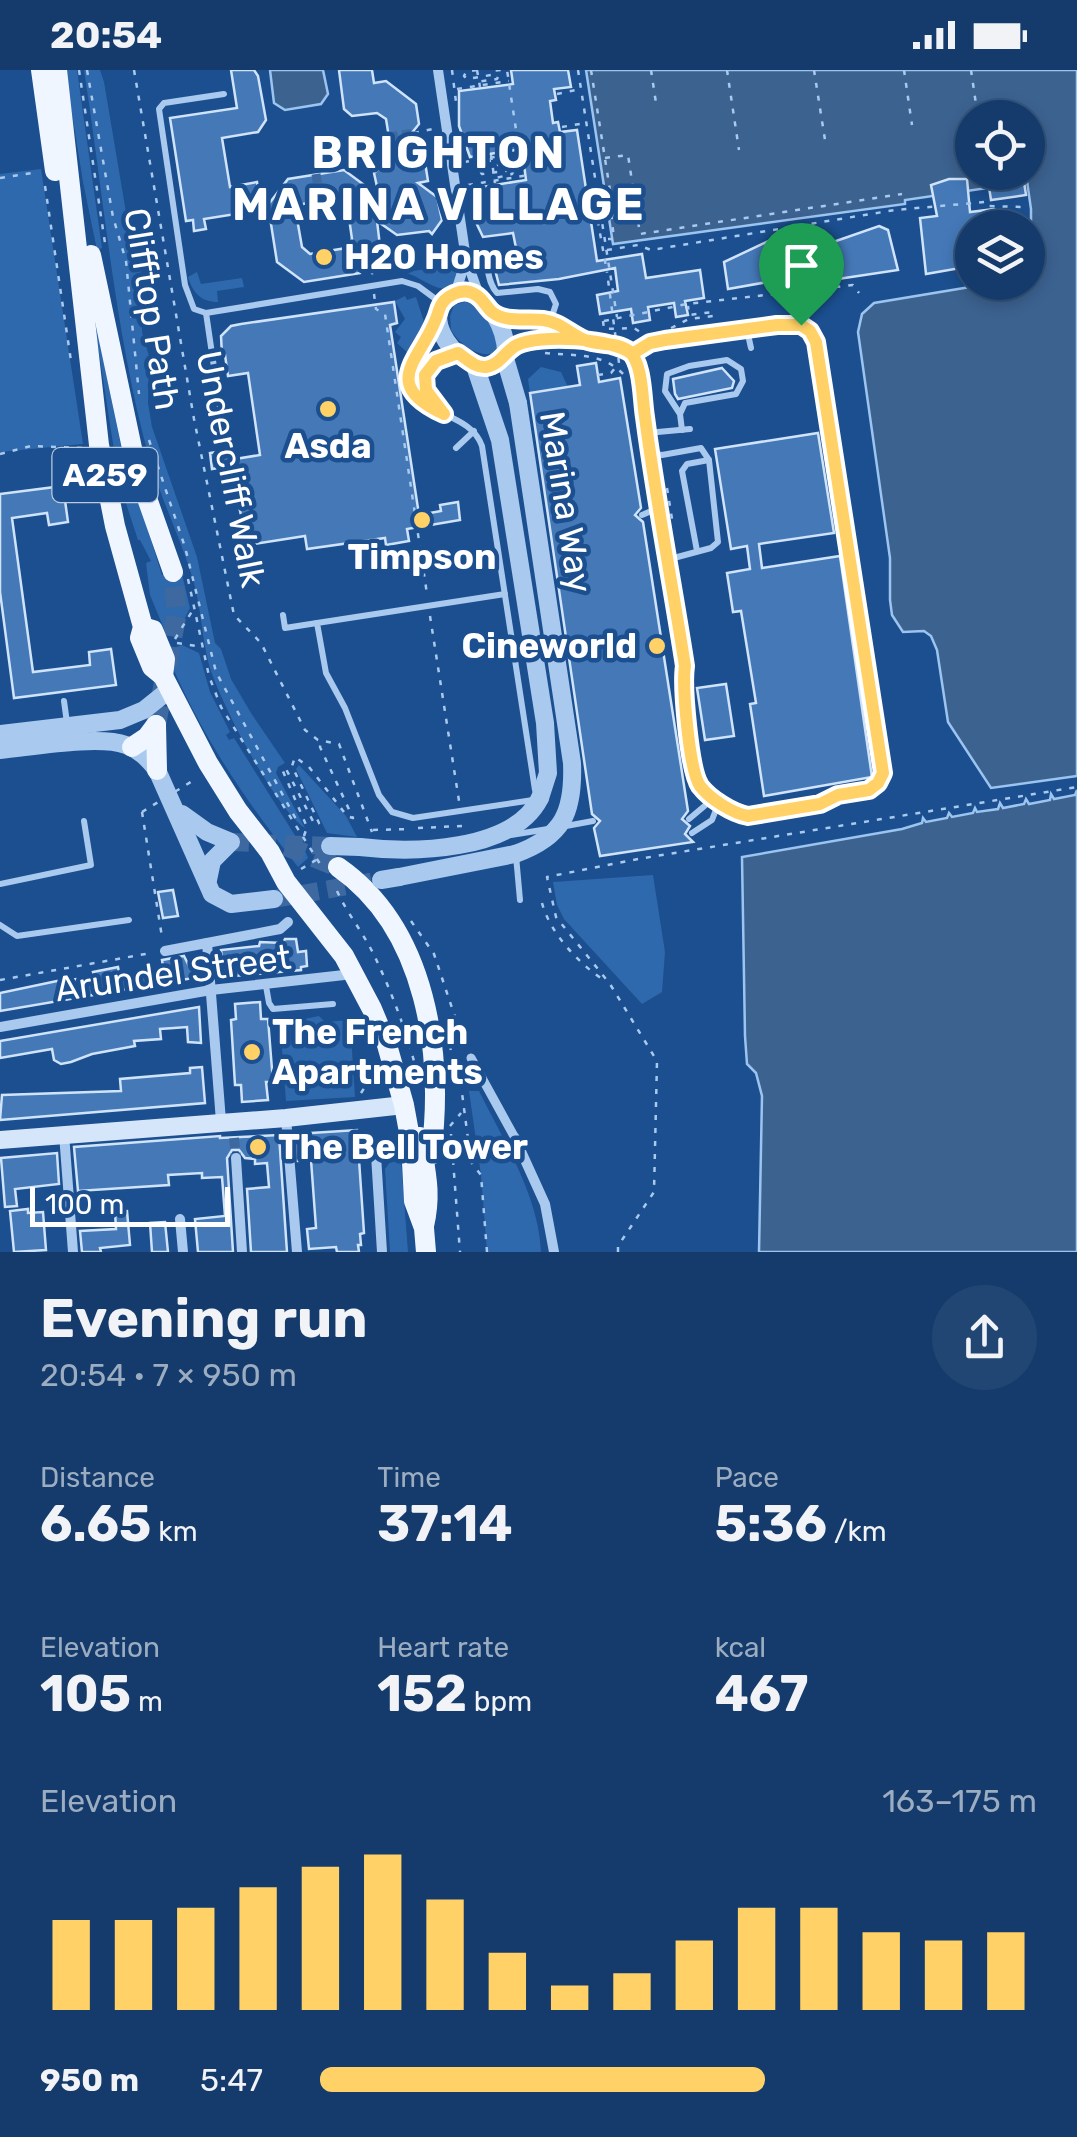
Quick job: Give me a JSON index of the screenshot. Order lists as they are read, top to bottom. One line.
{"streets":{"main road":["A259"],"street":["Marina Way","Arundel Street"],"path":["Clifftop Path","Undercliff Walk"]},"crossings":[["A259","Arundel Street"]],"districts":["BRIGHTON MARINA VILLAGE"],"places":["H20 Homes","Asda","Timpson","Cineworld","The French Apartments","The Bell Tower"],"scale_bar":"100 m","page":{"status":"20:54","scale":"100 m","heading":["Evening run","20:54 · 7 × 950 m"],"stats":[["Distance","6.65 km"],["Time","37:14"],["Pace","5:36 /km"],["Elevation","105 m"],["Heart rate","152 bpm"],["kcal","467"]],"chart":["Elevation","163–175 m"],"list":[{"name":"950 m","note":"5:47"}]}}
